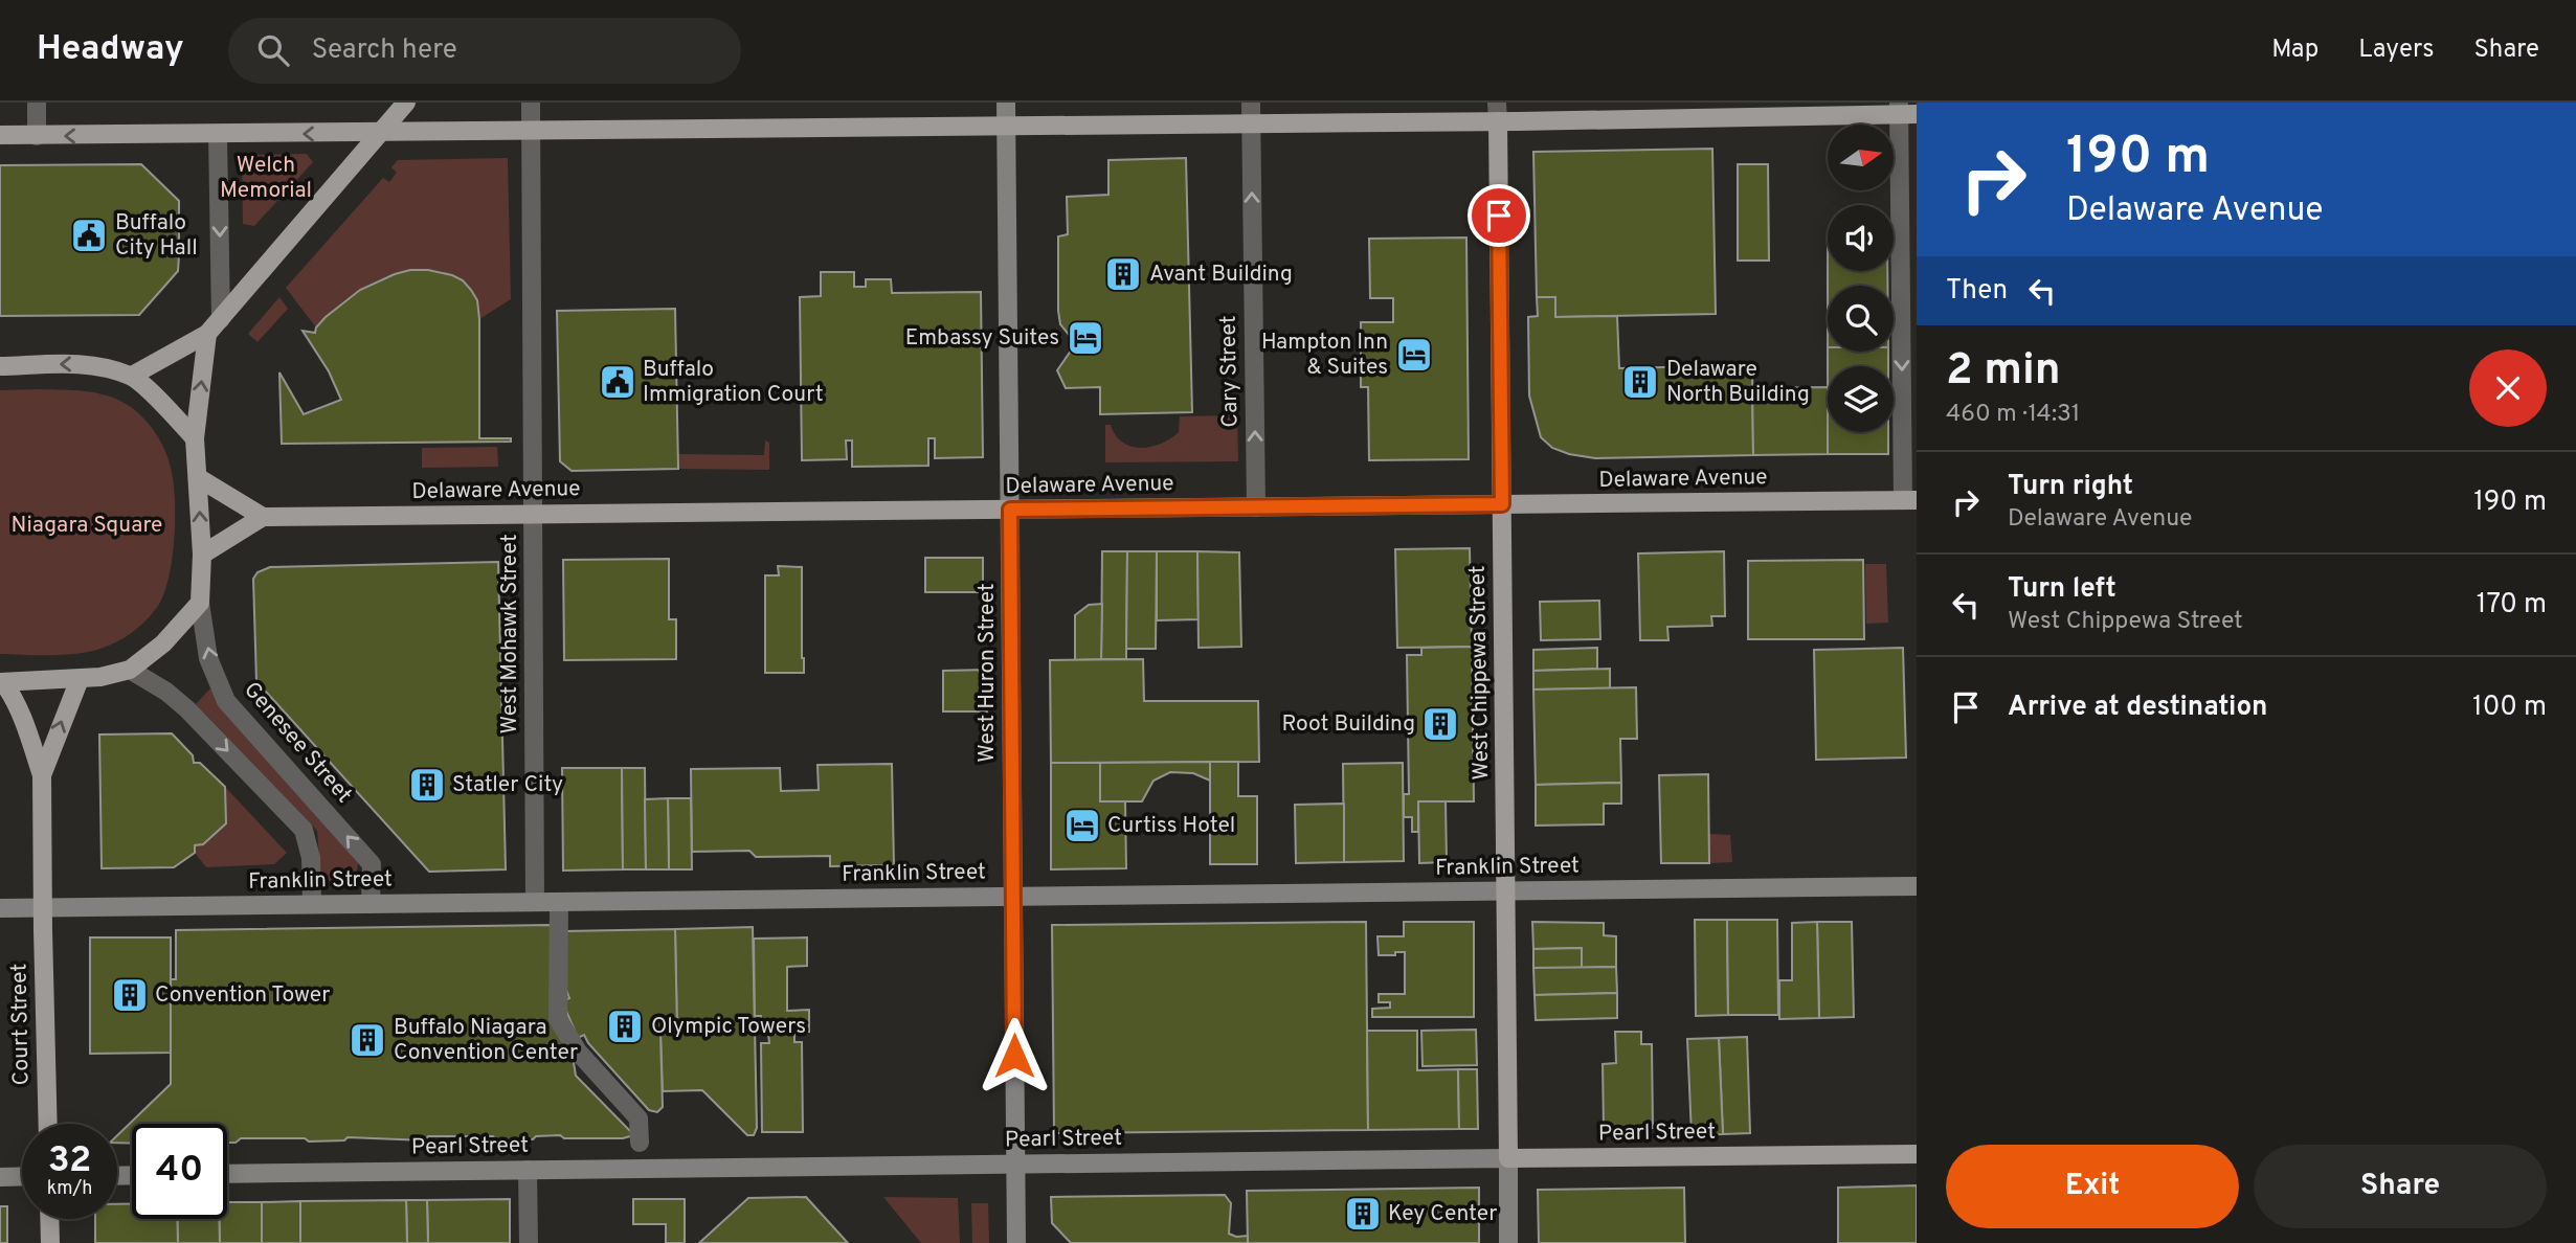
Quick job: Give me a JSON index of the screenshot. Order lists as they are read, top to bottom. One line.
{"streets":{"main road":["Delaware Avenue","West Chippewa Street","Court Street","Pearl Street"],"street":["Cary Street","West Mohawk Street","West Huron Street","Genesee Street","Franklin Street"]},"crossings":[["Cary Street","Delaware Avenue"],["Delaware Avenue","West Mohawk Street"],["Delaware Avenue","West Huron Street"],["Delaware Avenue","West Chippewa Street"],["West Mohawk Street","Franklin Street"],["West Huron Street","Franklin Street"],["West Huron Street","Pearl Street"],["West Chippewa Street","Franklin Street"],["West Chippewa Street","Pearl Street"],["Genesee Street","Franklin Street"],["Franklin Street","Court Street"]],"one_way":["Cary Street"],"parks":["Welch Memorial","Niagara Square"],"places":{"public building":["Buffalo City Hall","Buffalo Immigration Court"],"building":["Avant Building","Delaware North Building","Root Building","Statler City","Convention Tower","Olympic Towers","Buffalo Niagara Convention Center","Key Center"],"hotel":["Embassy Suites","Hampton Inn & Suites","Curtiss Hotel"]},"north":"right","page":{"header":"Headway","search":"Search here","nav":["Map","Layers","Share"],"turn":["190 m","Delaware Avenue"],"then":"Then","heading":["2 min","460 m · 14:31"],"list":[{"name":"Turn right","note":"Delaware Avenue","value":"190 m"},{"name":"Turn left","note":"West Chippewa Street","value":"170 m"},{"name":"Arrive at destination","value":"100 m"}],"speed":"32 km/h","limit":"40","buttons":["Exit","Share"]}}
